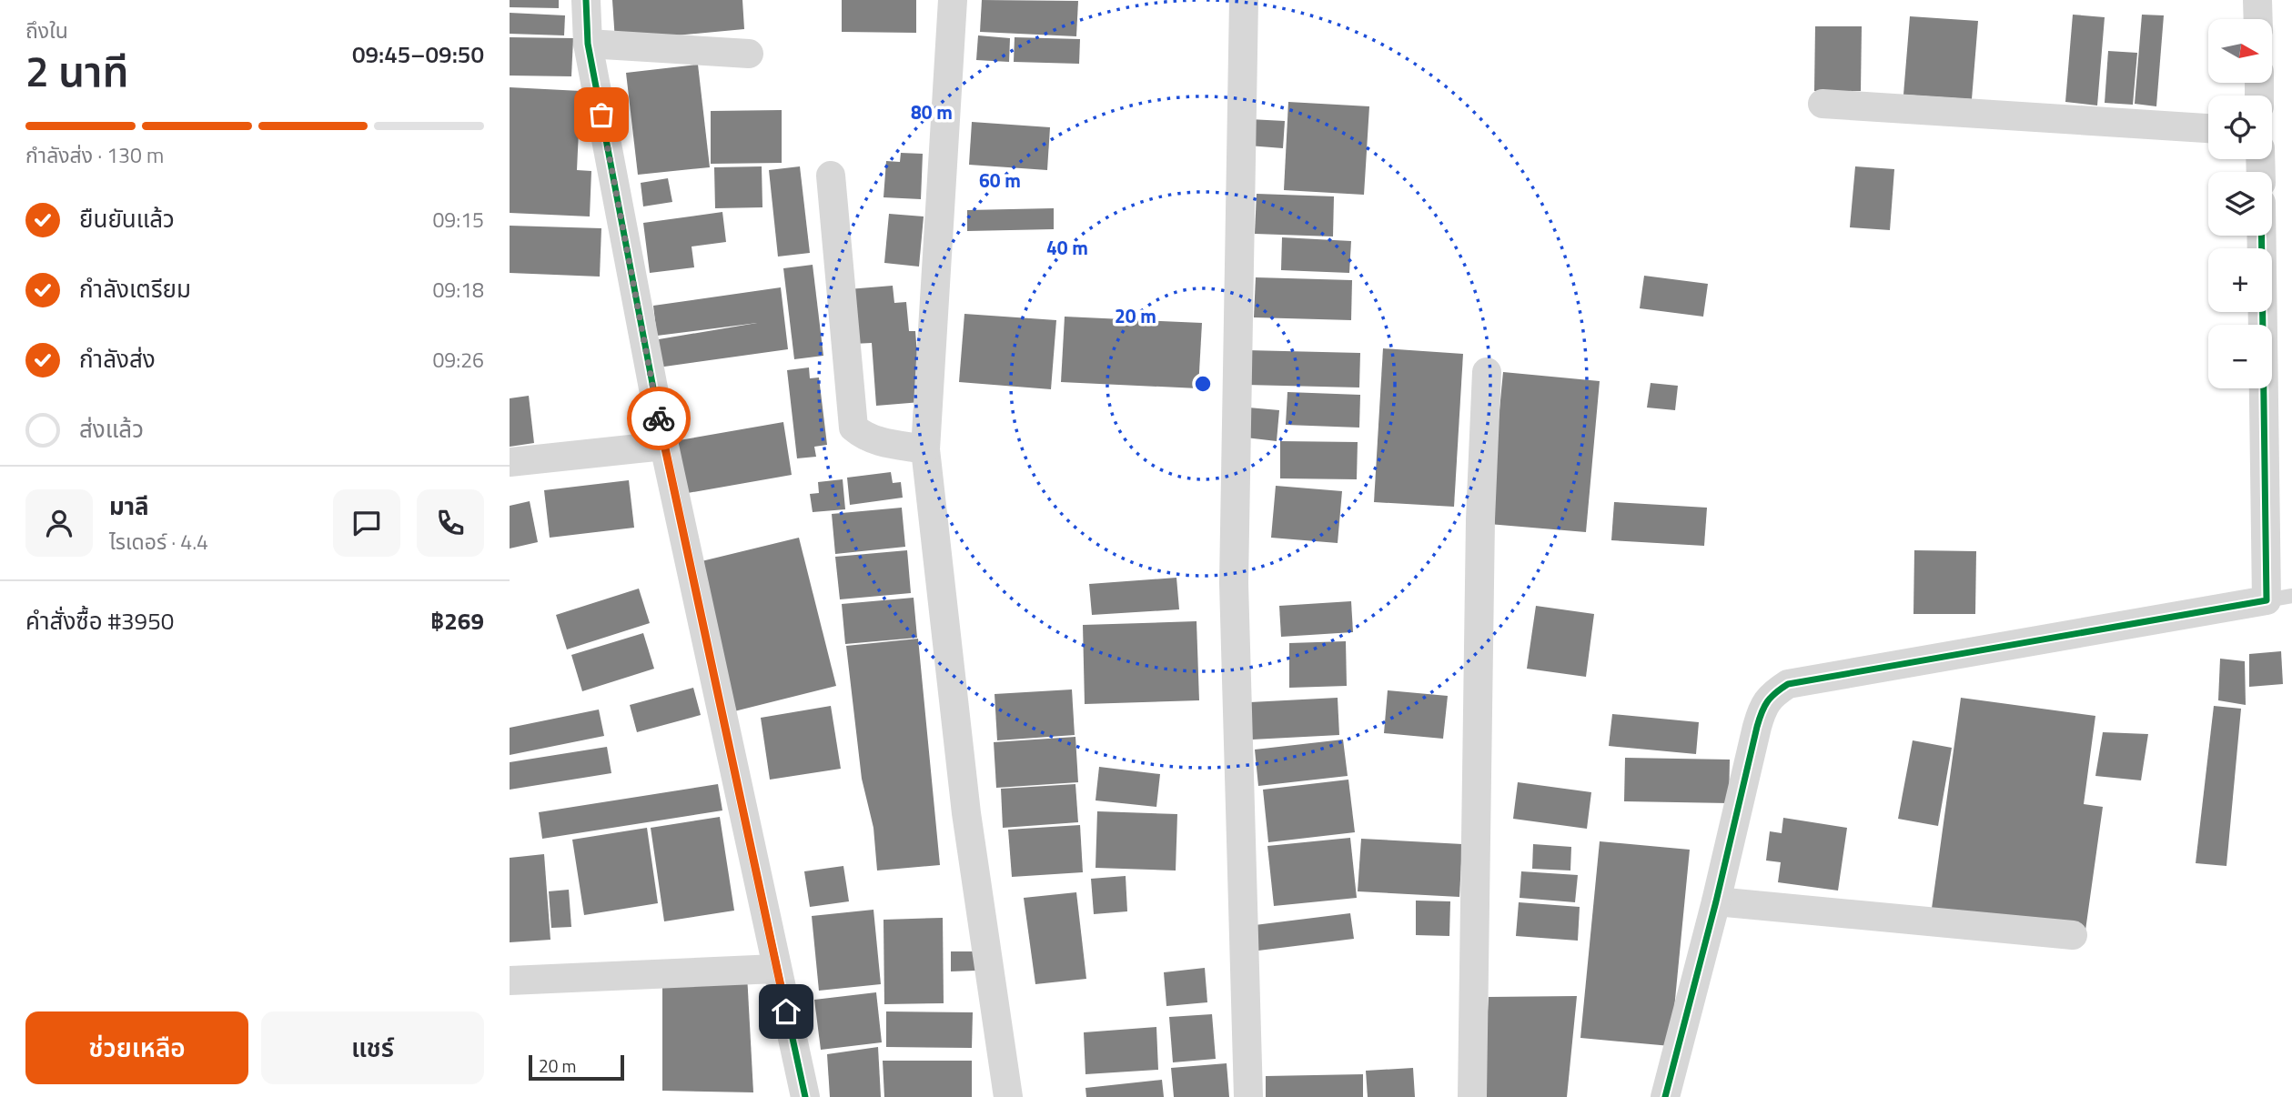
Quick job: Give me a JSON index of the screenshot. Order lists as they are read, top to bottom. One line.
{"scale_bar":"20 m","north":"right","page":{"heading":["2 นาที","ถึงใน","09:45–09:50"],"panel":["มาลี","ไรเดอร์ · 4.4","คำสั่งซื้อ #3950","฿269"],"map_buttons":["+","−"],"bar":"กำลังส่ง · 130 m","list":[["ยืนยันแล้ว","09:15"],["กำลังเตรียม","09:18"],["กำลังส่ง","09:26"],"ส่งแล้ว"],"buttons":["ช่วยเหลือ","แชร์"],"scale":"20 m"},"rings":["80 m","60 m","40 m","20 m"]}
